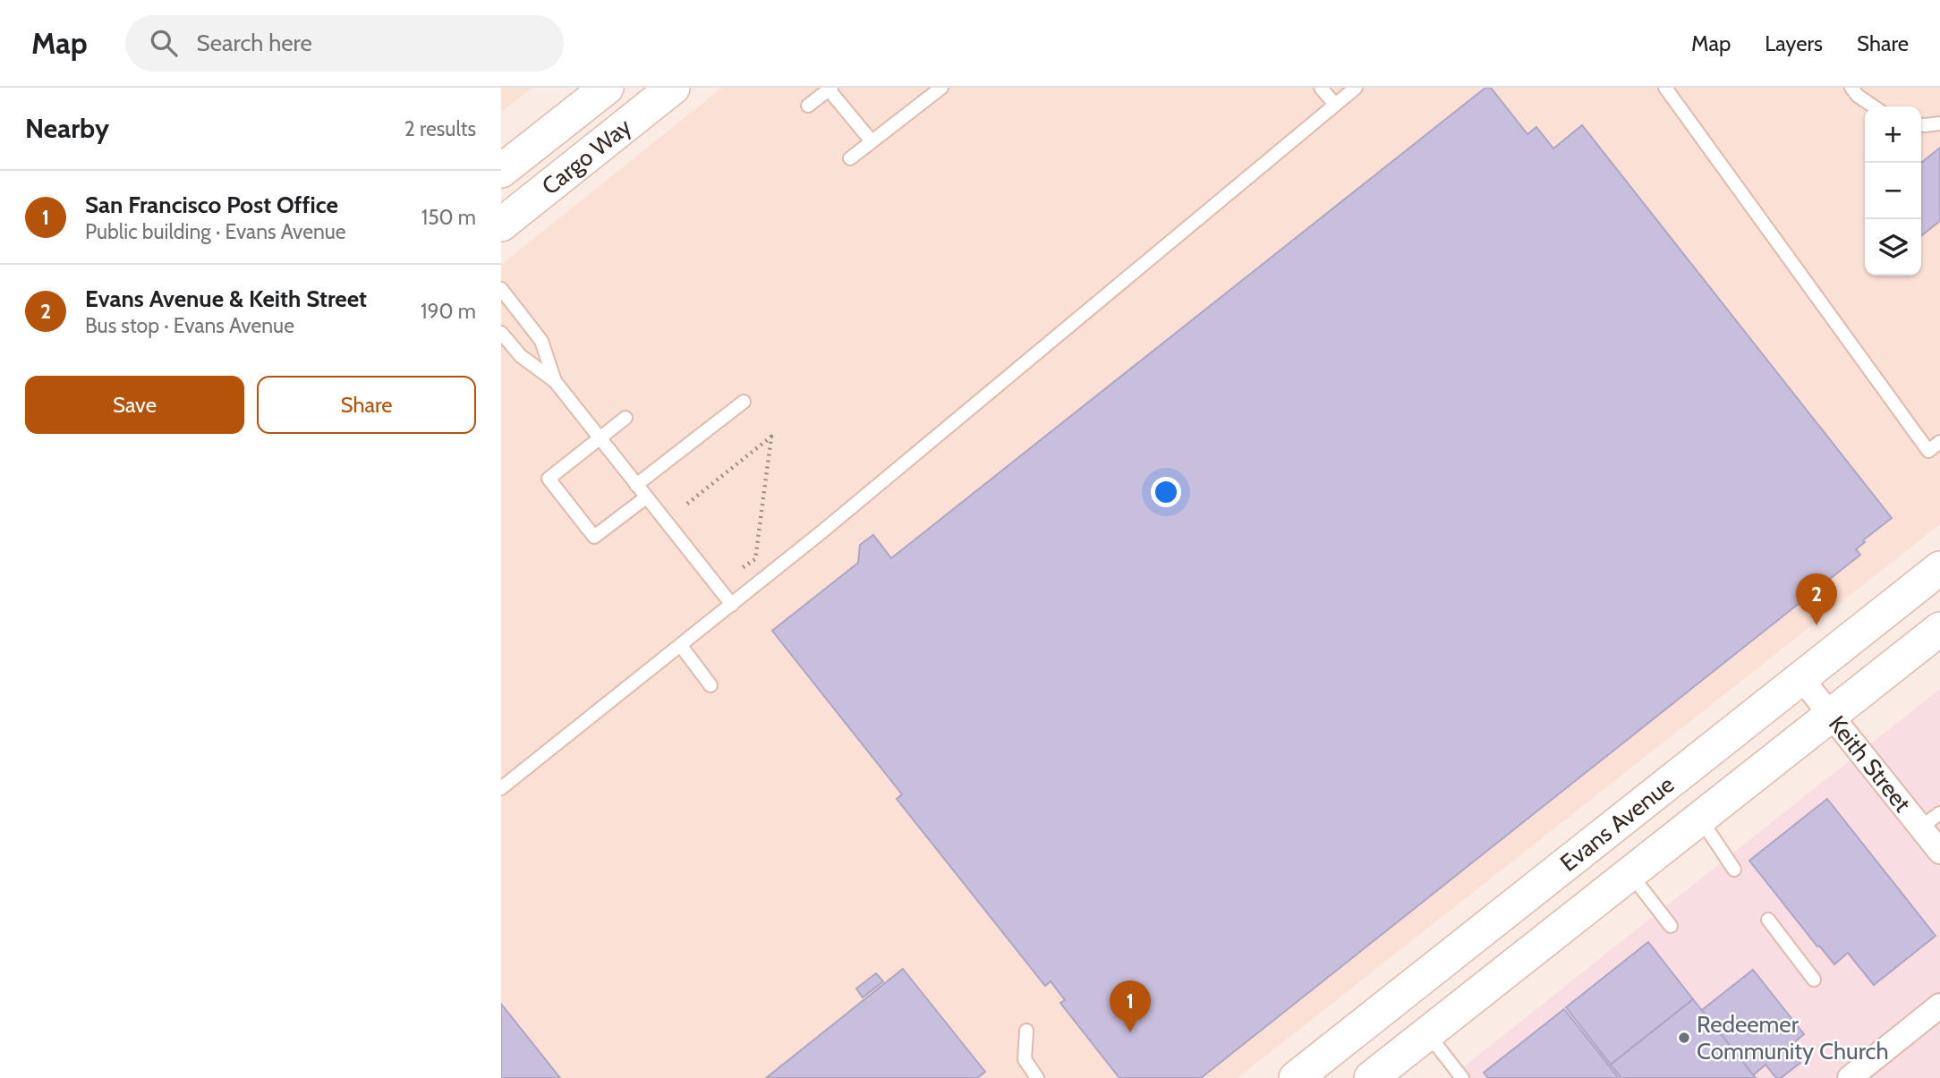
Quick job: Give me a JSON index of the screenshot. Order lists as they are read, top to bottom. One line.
{"streets":{"main road":["Cargo Way","Evans Avenue"],"street":["Keith Street"]},"crossings":[["Keith Street","Evans Avenue"]],"places":["Redeemer Community Church"],"page":{"header":"Map","search":"Search here","nav":["Map","Layers","Share"],"heading":["Nearby","2 results"],"map_buttons":["+","−"],"list":[{"mark":"1","name":"San Francisco Post Office","note":"Public building · Evans Avenue","value":"150 m"},{"mark":"2","name":"Evans Avenue & Keith Street","note":"Bus stop · Evans Avenue","value":"190 m"}],"buttons":["Save","Share"],"pins":["2","1"]}}
